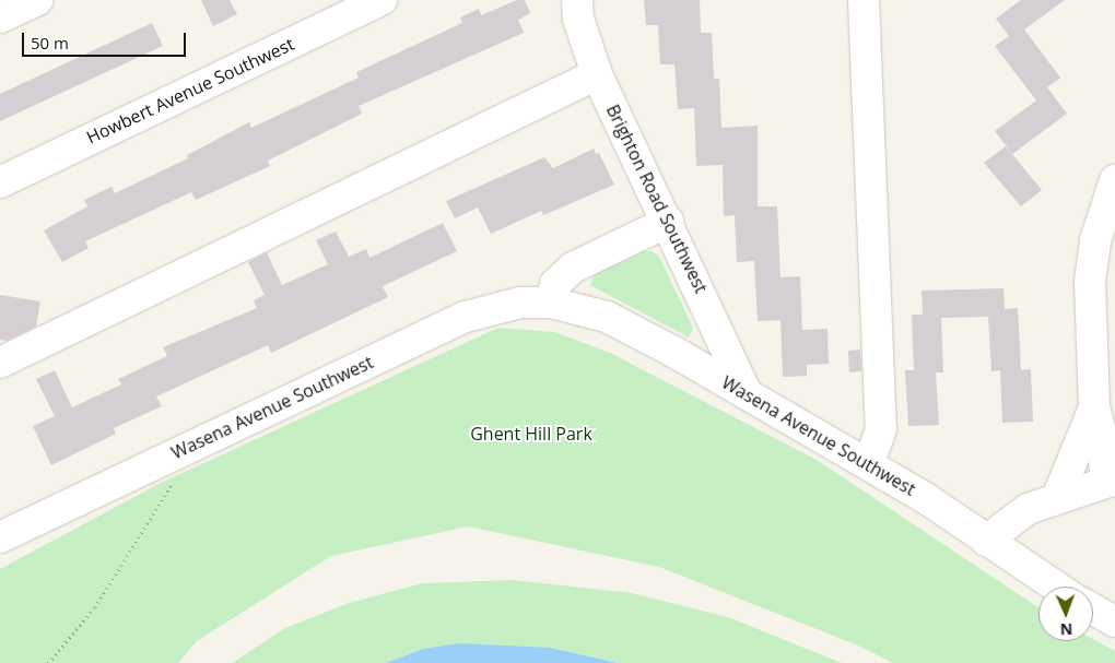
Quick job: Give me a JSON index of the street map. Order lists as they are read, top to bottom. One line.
{"streets":{"street":["Howbert Avenue Southwest","Brighton Road Southwest","Wasena Avenue Southwest"]},"crossings":[["Brighton Road Southwest","Wasena Avenue Southwest"]],"parks":["Ghent Hill Park"],"scale_bar":"50 m","north":"bottom"}
